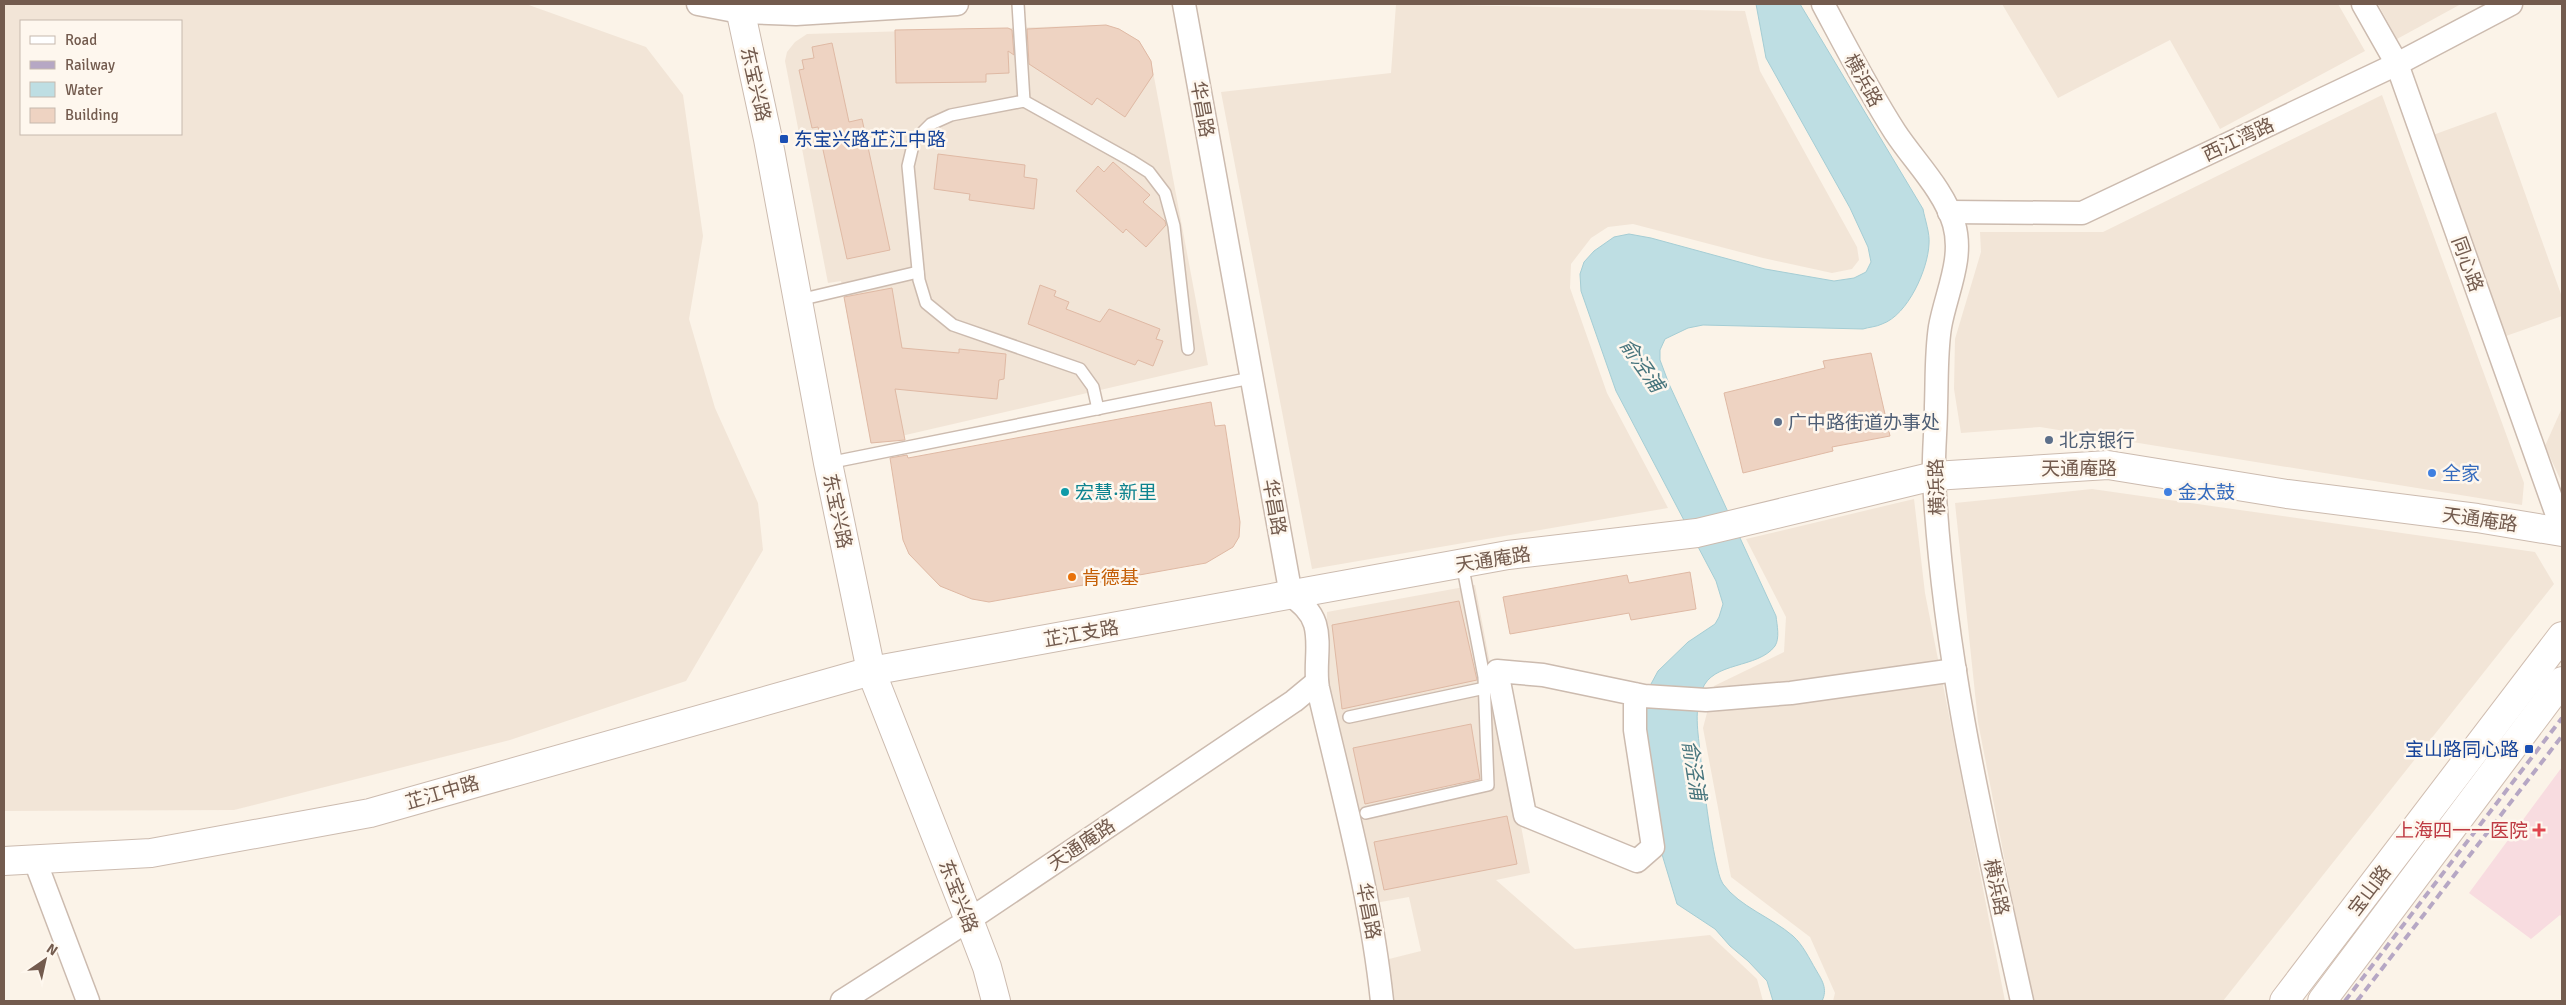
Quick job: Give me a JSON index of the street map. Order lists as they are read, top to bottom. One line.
{"streets":{"street":["横浜路","东宝兴路","华昌路","西江湾路","同心路","天通庵路","芷江支路","芷江中路","宝山路"]},"crossings":[["横浜路","西江湾路"],["横浜路","天通庵路"],["东宝兴路","天通庵路"],["东宝兴路","芷江支路"],["东宝兴路","芷江中路"],["华昌路","天通庵路"],["华昌路","芷江支路"],["西江湾路","同心路"],["同心路","天通庵路"],["天通庵路","芷江支路"],["芷江支路","芷江中路"]],"water":["俞泾浦"],"places":{"transit":["东宝兴路芷江中路","宝山路同心路"],"other":["广中路街道办事处","北京银行","全家","宏慧·新里","金太鼓","肯德基"],"health":["上海四一一医院"]},"legend":["Road","Railway","Water","Building"],"north":"top right"}
